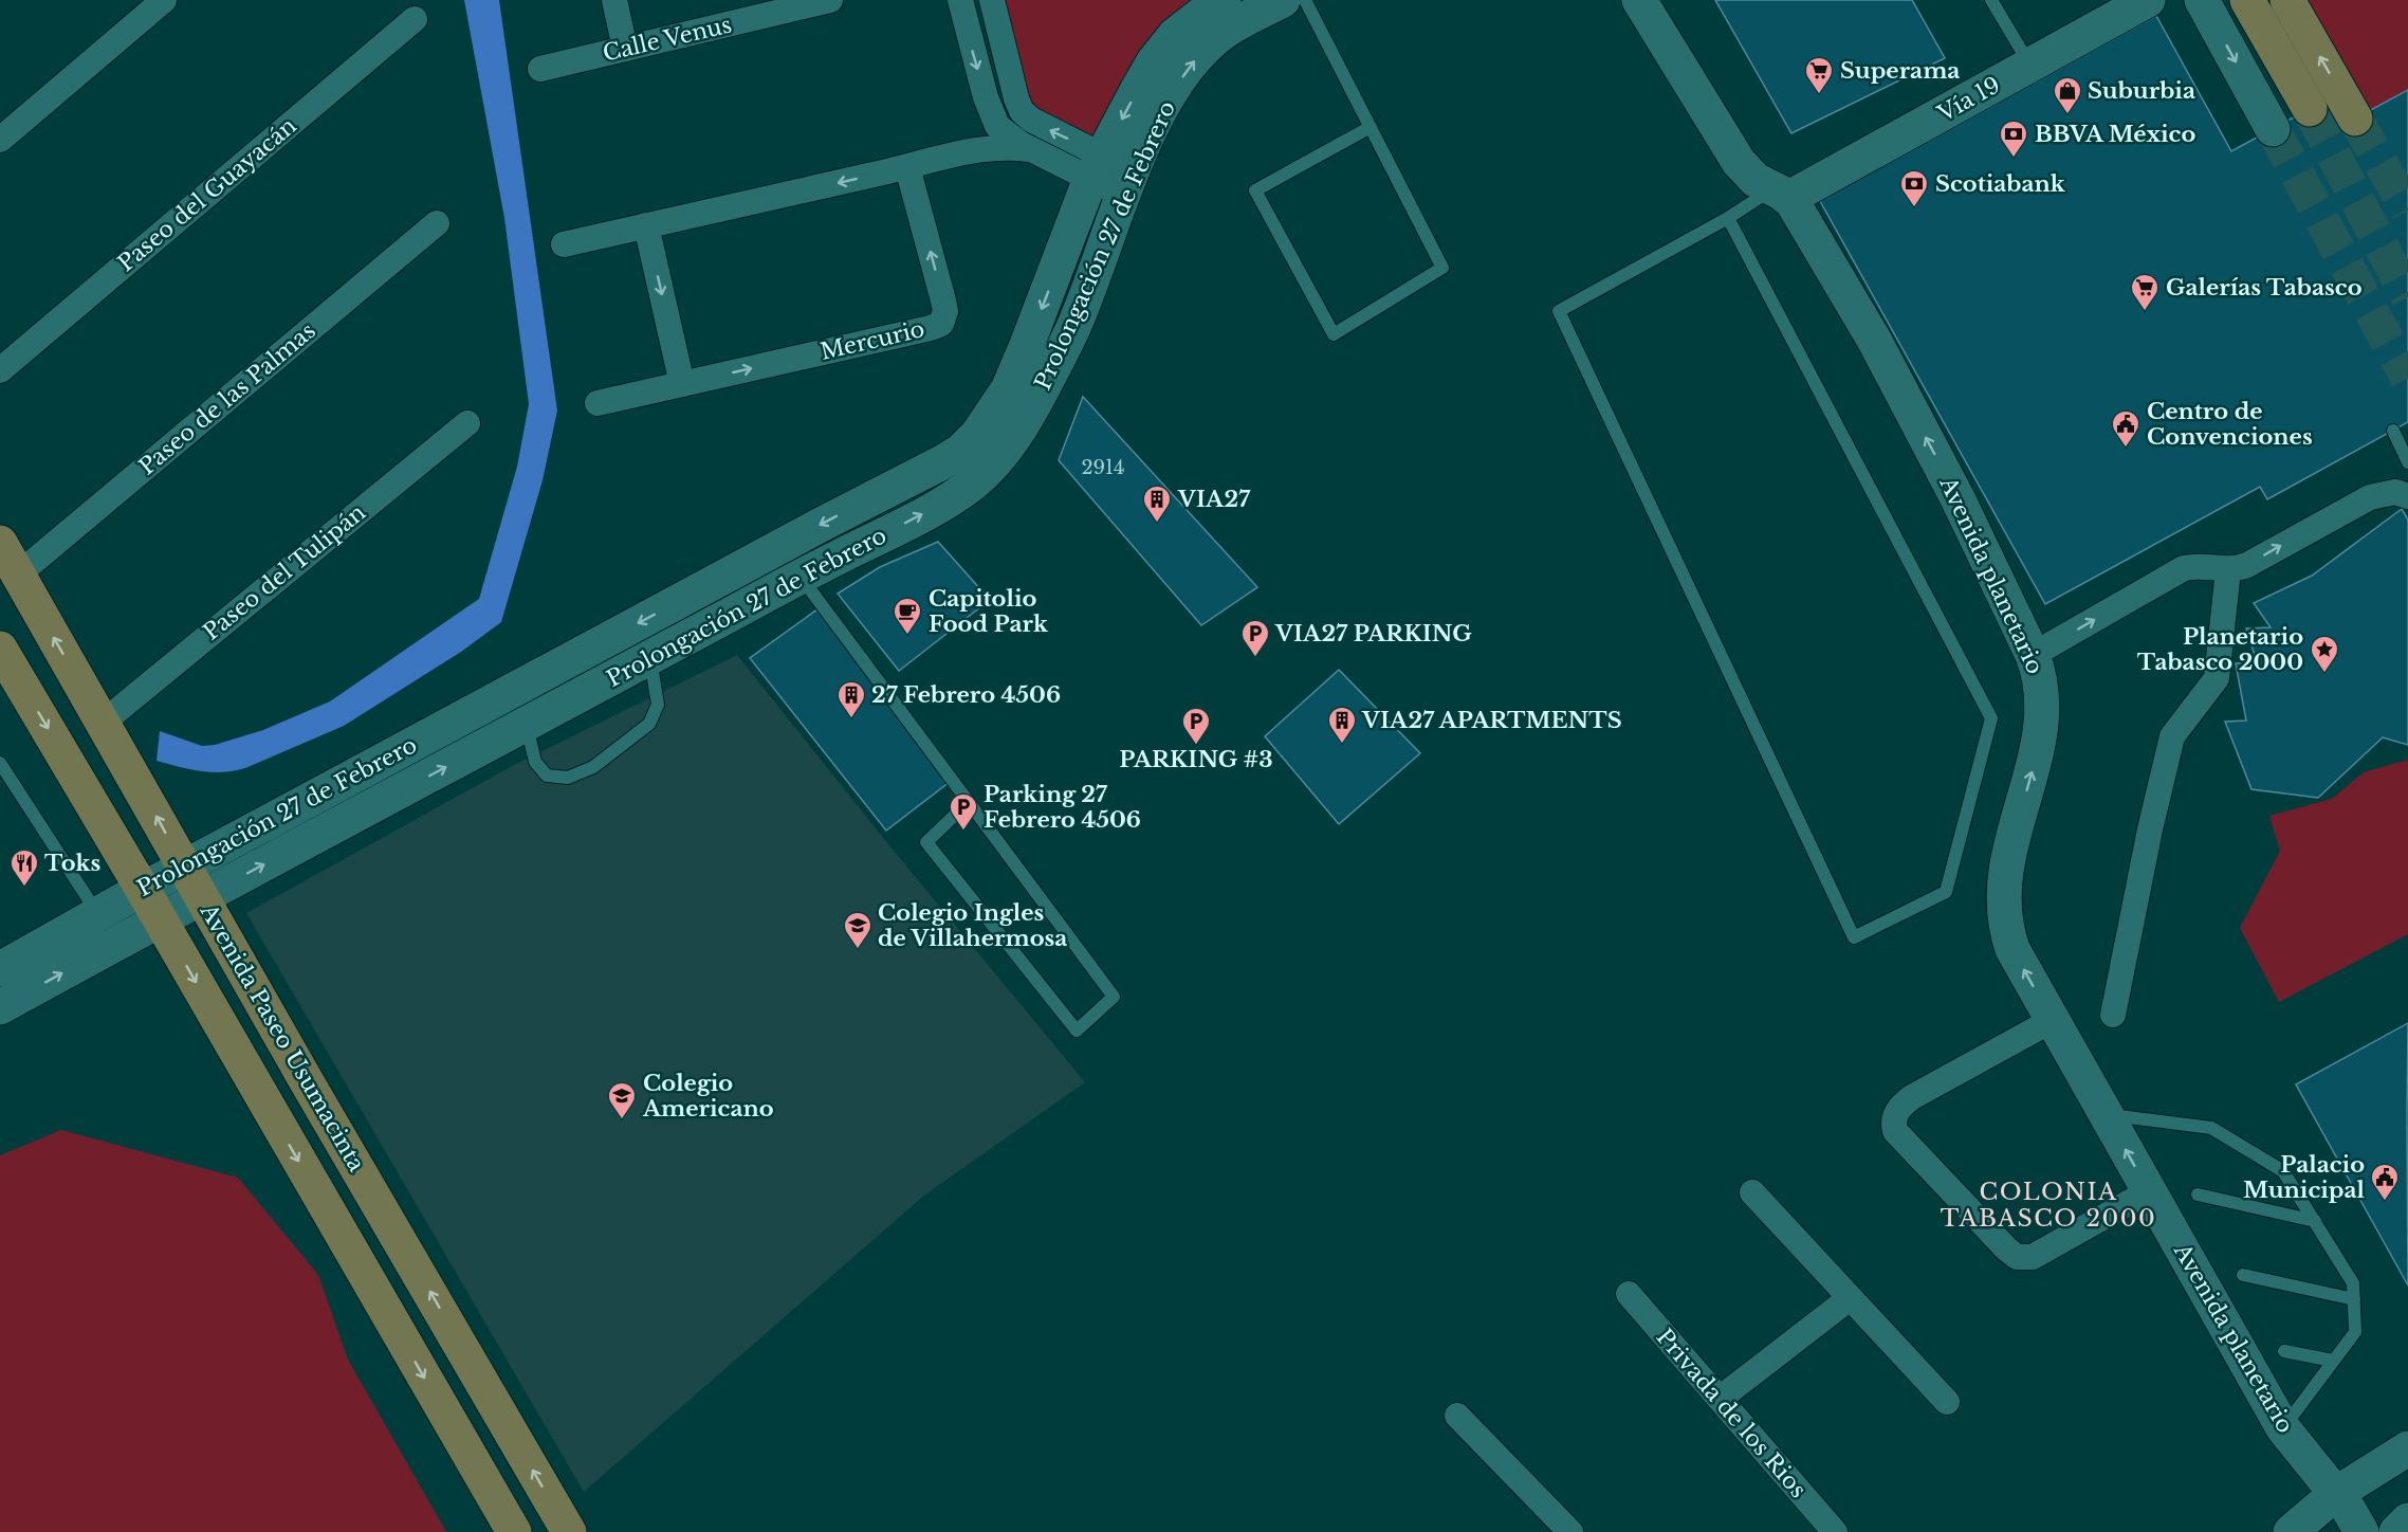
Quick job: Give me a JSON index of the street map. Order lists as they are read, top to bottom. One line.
{"streets":{"main road":["Vía 19","Prolongación 27 de Febrero","Avenida planetario","Avenida Paseo Usumacinta"],"street":["Calle Venus","Paseo del Guayacán","Mercurio","Paseo de las Palmas","Paseo del Tulipán","Privada de los Rios"]},"crossings":[["Vía 19","Avenida planetario"],["Prolongación 27 de Febrero","Avenida Paseo Usumacinta"],["Paseo de las Palmas","Avenida Paseo Usumacinta"],["Paseo del Tulipán","Avenida Paseo Usumacinta"]],"districts":["COLONIA TABASCO 2000"],"places":{"supermarket":["Superama","Galerías Tabasco"],"shop":["Suburbia"],"bank":["BBVA México","Scotiabank"],"public building":["Centro de Convenciones","Palacio Municipal"],"building":["VIA27","27 Febrero 4506","VIA27 APARTMENTS"],"cafe":["Capitolio Food Park"],"parking":["VIA27 PARKING","PARKING #3","Parking 27 Febrero 4506"],"place":["Planetario Tabasco 2000"],"restaurant":["Toks"],"school or university":["Colegio Ingles de Villahermosa","Colegio Americano"]},"house_numbers":["2914"]}
